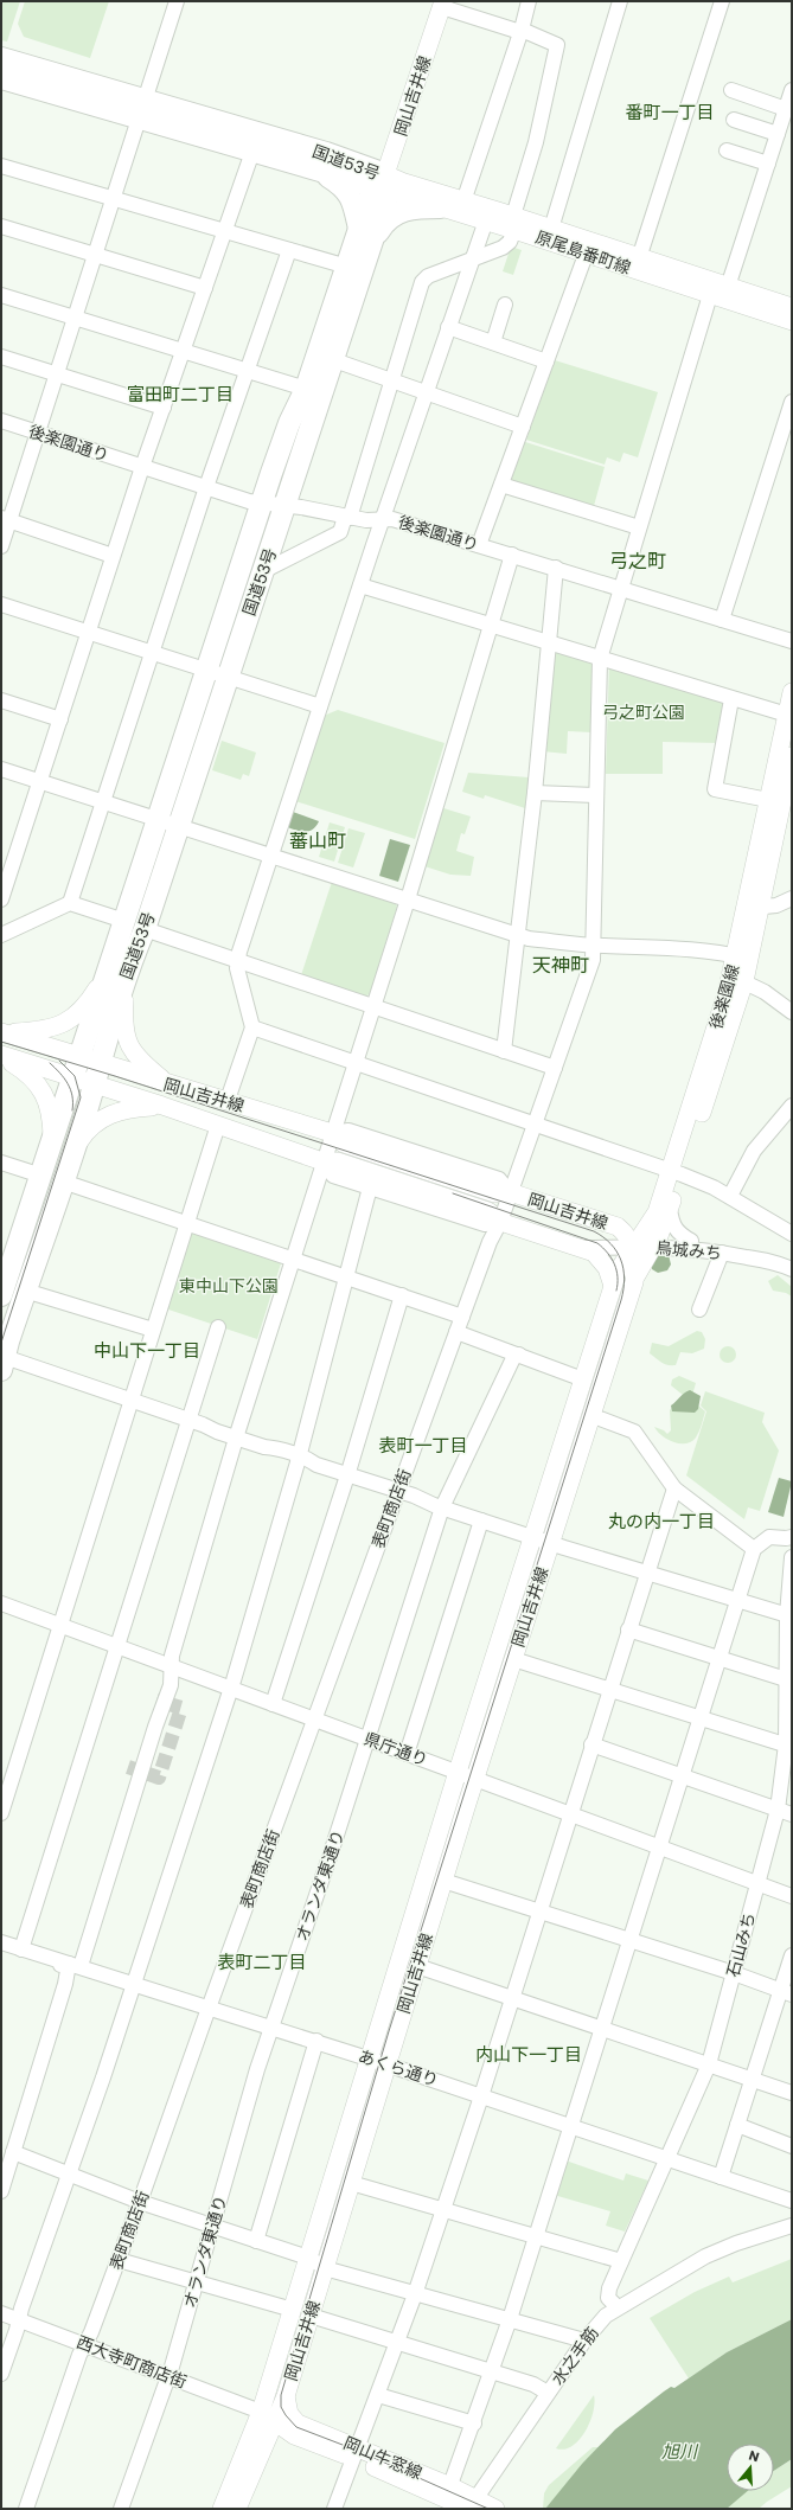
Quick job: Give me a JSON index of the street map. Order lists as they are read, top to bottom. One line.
{"streets":{"highway":["国道53号"],"main road":["岡山吉井線","原尾島番町線","後楽園線","岡山牛窓線"],"street":["後楽園通り","烏城みち","表町商店街","県庁通り","オランダ東通り","石山みち","あくら通り","水之手筋","西大寺町商店街"]},"crossings":[["岡山吉井線","国道53号"],["岡山吉井線","原尾島番町線"],["岡山吉井線","後楽園線"],["岡山吉井線","烏城みち"],["岡山吉井線","表町商店街"],["岡山吉井線","県庁通り"],["岡山吉井線","あくら通り"],["岡山吉井線","西大寺町商店街"],["岡山吉井線","岡山牛窓線"],["国道53号","原尾島番町線"],["国道53号","後楽園通り"],["原尾島番町線","表町商店街"],["後楽園通り","表町商店街"],["後楽園線","烏城みち"],["表町商店街","県庁通り"],["表町商店街","あくら通り"],["表町商店街","西大寺町商店街"],["県庁通り","オランダ東通り"],["県庁通り","石山みち"],["オランダ東通り","あくら通り"],["オランダ東通り","西大寺町商店街"],["石山みち","あくら通り"],["石山みち","水之手筋"],["水之手筋","岡山牛窓線"],["西大寺町商店街","岡山牛窓線"]],"districts":["番町一丁目","富田町二丁目","弓之町","蕃山町","天神町","中山下一丁目","表町一丁目","丸の内一丁目","表町二丁目","内山下一丁目"],"water":["旭川"],"parks":["弓之町公園","東中山下公園"],"north":"top"}
